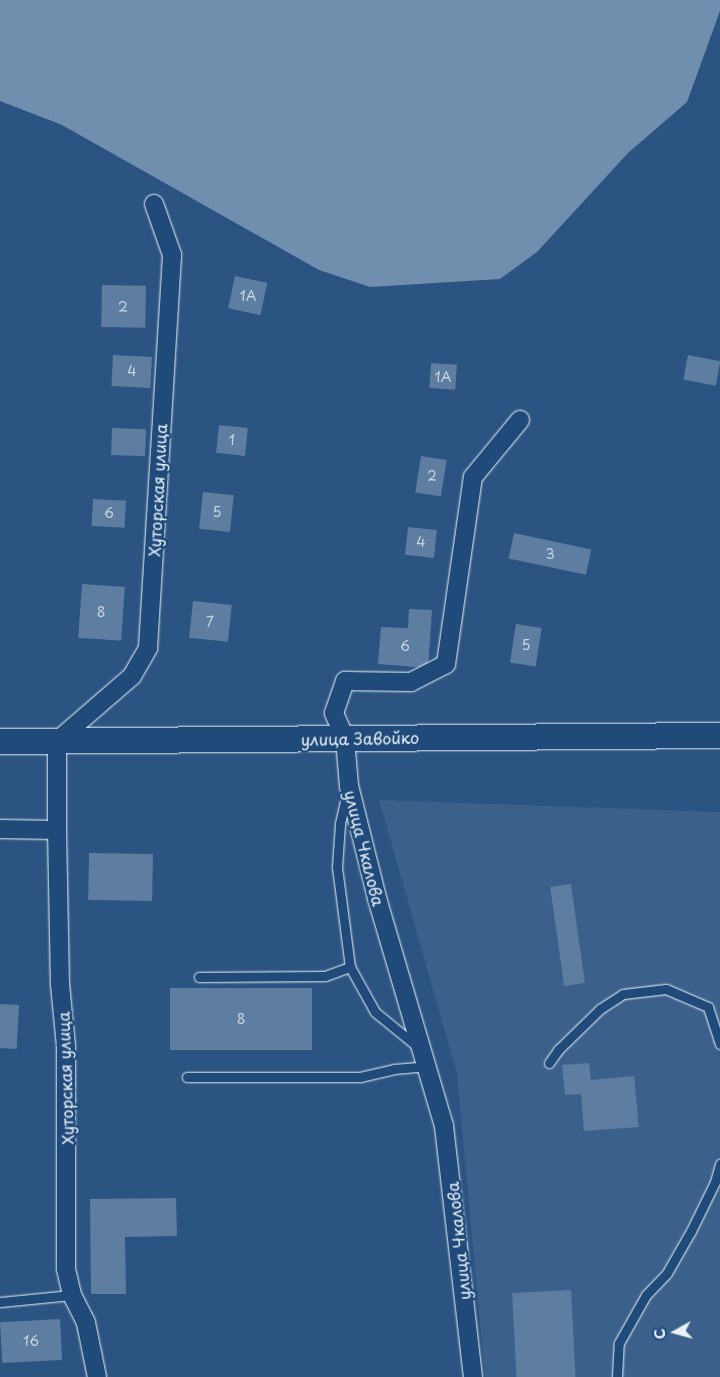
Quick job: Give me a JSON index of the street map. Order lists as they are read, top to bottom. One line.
{"streets":{"main road":["улица Завойко"],"street":["Хуторская улица","улица Чкалова"]},"crossings":[["Хуторская улица","улица Завойко"],["улица Завойко","улица Чкалова"]],"house_numbers":["1А","2","4","1А","1","2","5","6","4","3","8","7","5","6","8","16"],"north":"left"}
